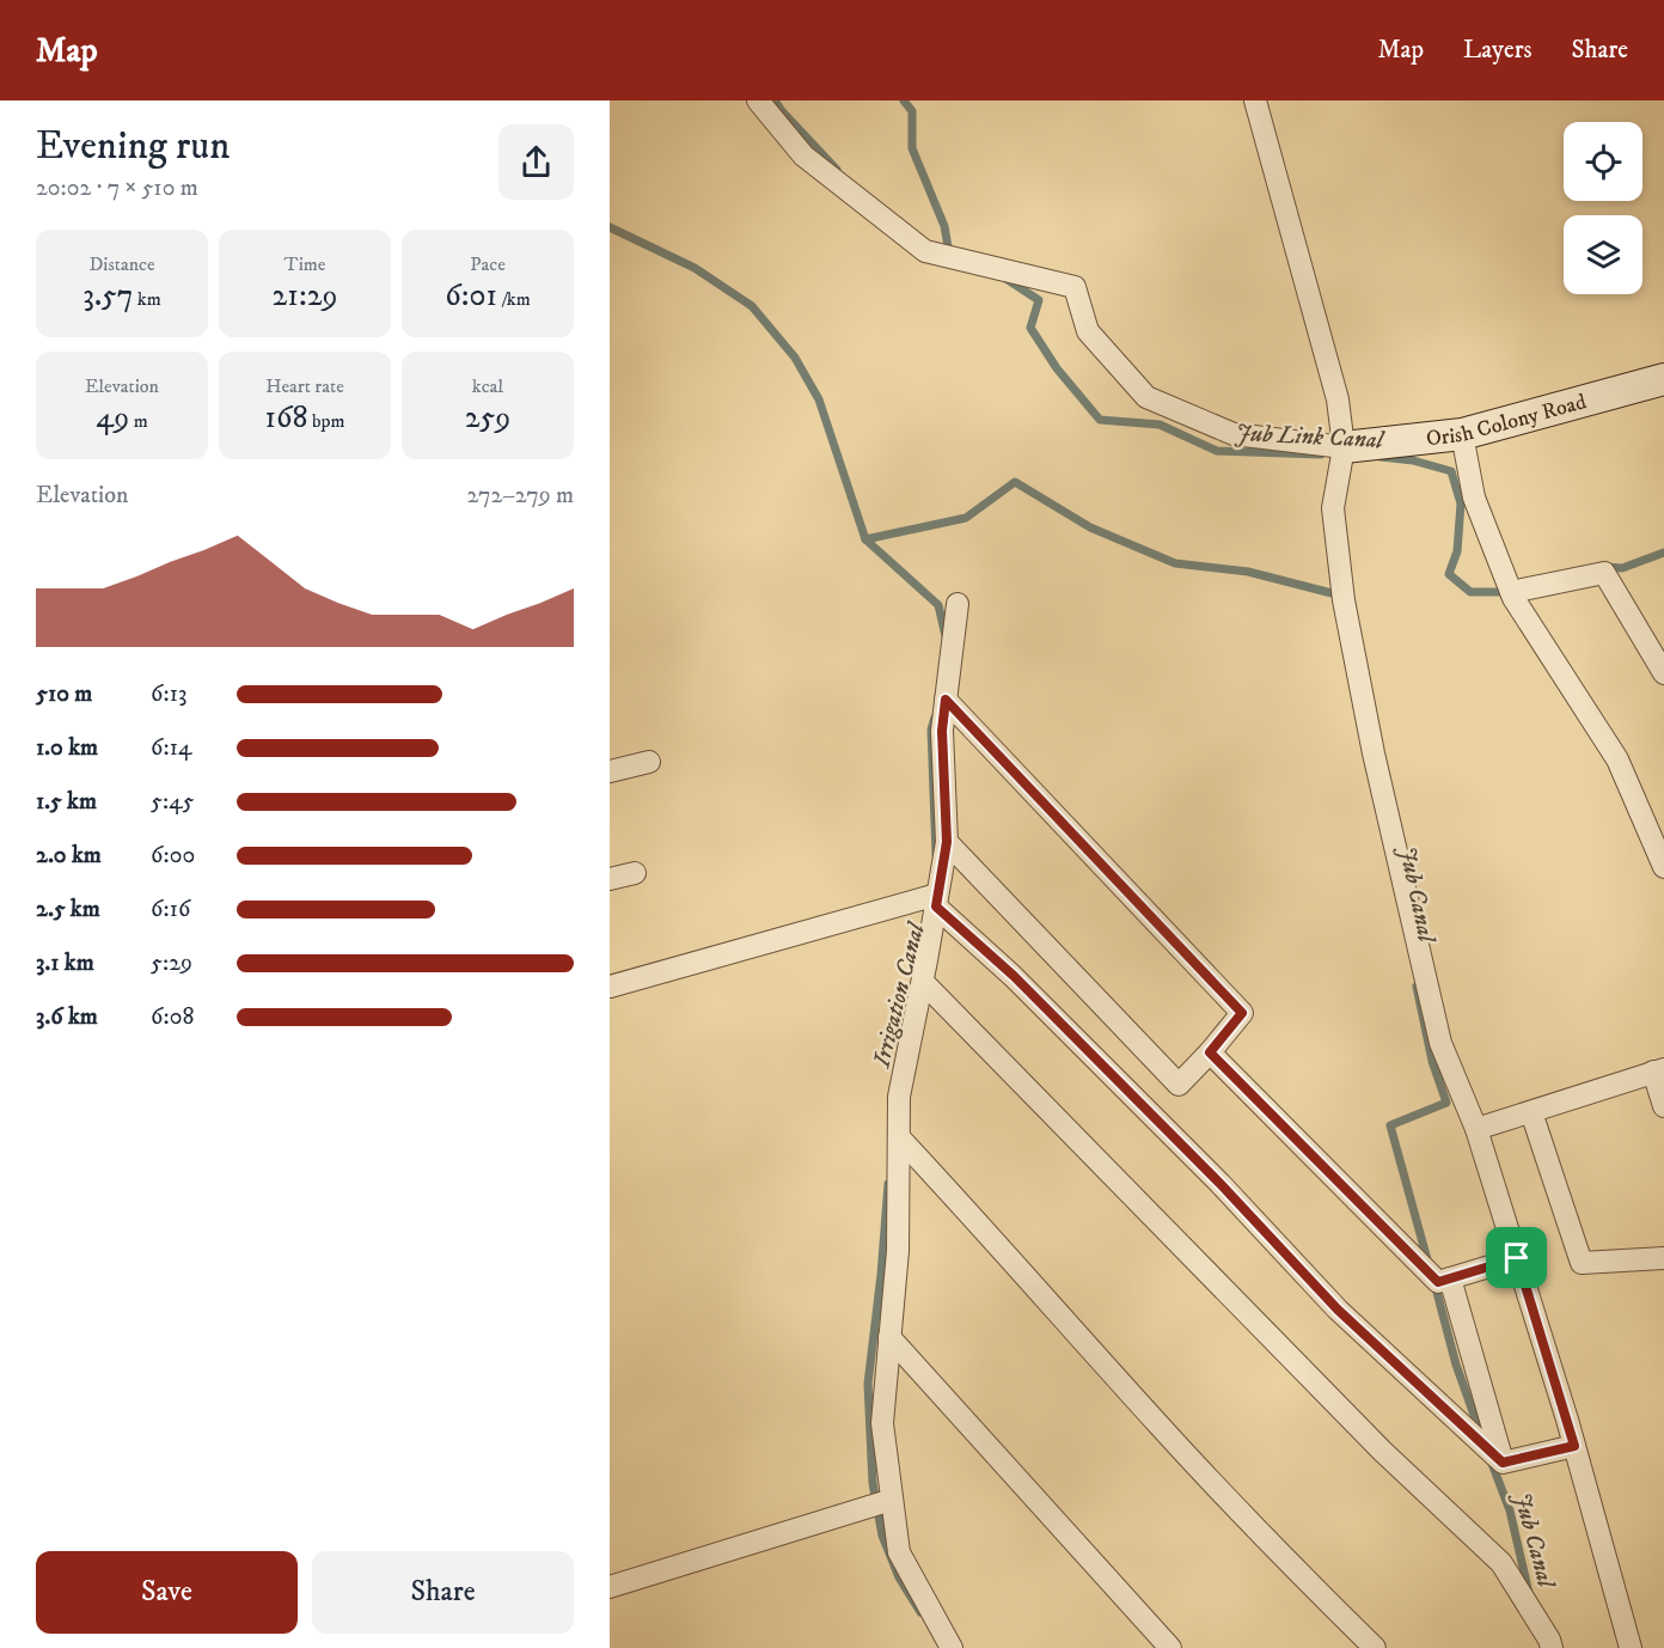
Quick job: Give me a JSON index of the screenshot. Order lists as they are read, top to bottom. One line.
{"streets":{"street":["Orish Colony Road"]},"water":["Jub Link Canal","Jub Canal","Irrigation Canal"],"page":{"header":"Map","nav":["Map","Layers","Share"],"heading":["Evening run","20:02 · 7 × 510 m"],"stats":[["Distance","3.57 km"],["Time","21:29"],["Pace","6:01 /km"],["Elevation","49 m"],["Heart rate","168 bpm"],["kcal","259"]],"chart":["Elevation","272–279 m"],"list":[{"name":"510 m","note":"6:13"},{"name":"1.0 km","note":"6:14"},{"name":"1.5 km","note":"5:45"},{"name":"2.0 km","note":"6:00"},{"name":"2.5 km","note":"6:16"},{"name":"3.1 km","note":"5:29"},{"name":"3.6 km","note":"6:08"}],"buttons":["Save","Share"]}}
